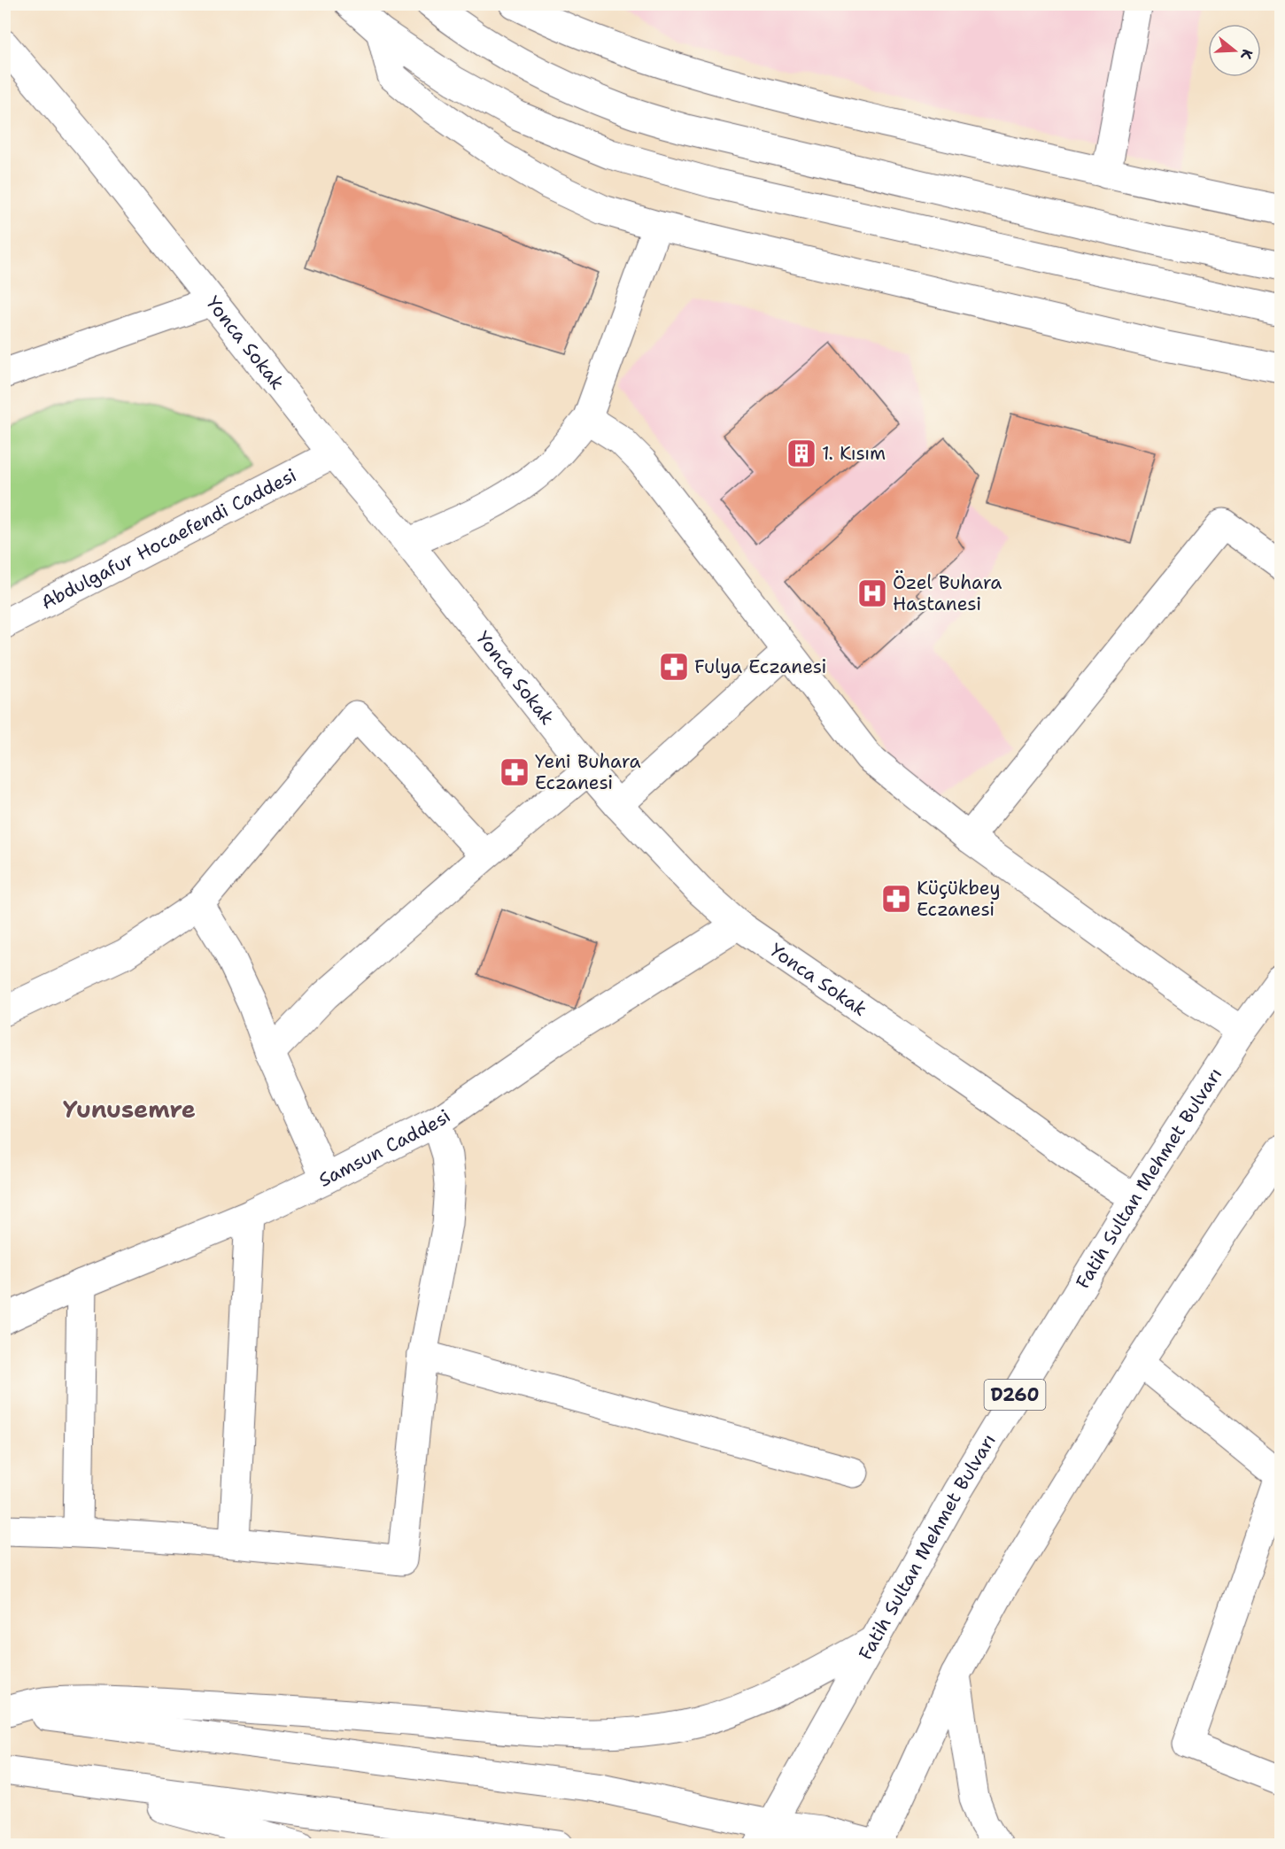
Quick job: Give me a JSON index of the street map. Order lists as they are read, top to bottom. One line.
{"streets":{"main road":["Yonca Sokak","Abdulgafur Hocaefendi Caddesi","Samsun Caddesi","Fatih Sultan Mehmet Bulvarı","D260"]},"crossings":[["Yonca Sokak","Abdulgafur Hocaefendi Caddesi"],["Yonca Sokak","Samsun Caddesi"],["Yonca Sokak","Fatih Sultan Mehmet Bulvarı"]],"districts":["Yunusemre"],"places":{"building":["1. Kısım"],"hospital":["Özel Buhara Hastanesi"],"pharmacy":["Fulya Eczanesi","Yeni Buhara Eczanesi","Küçükbey Eczanesi"]},"north":"right"}
